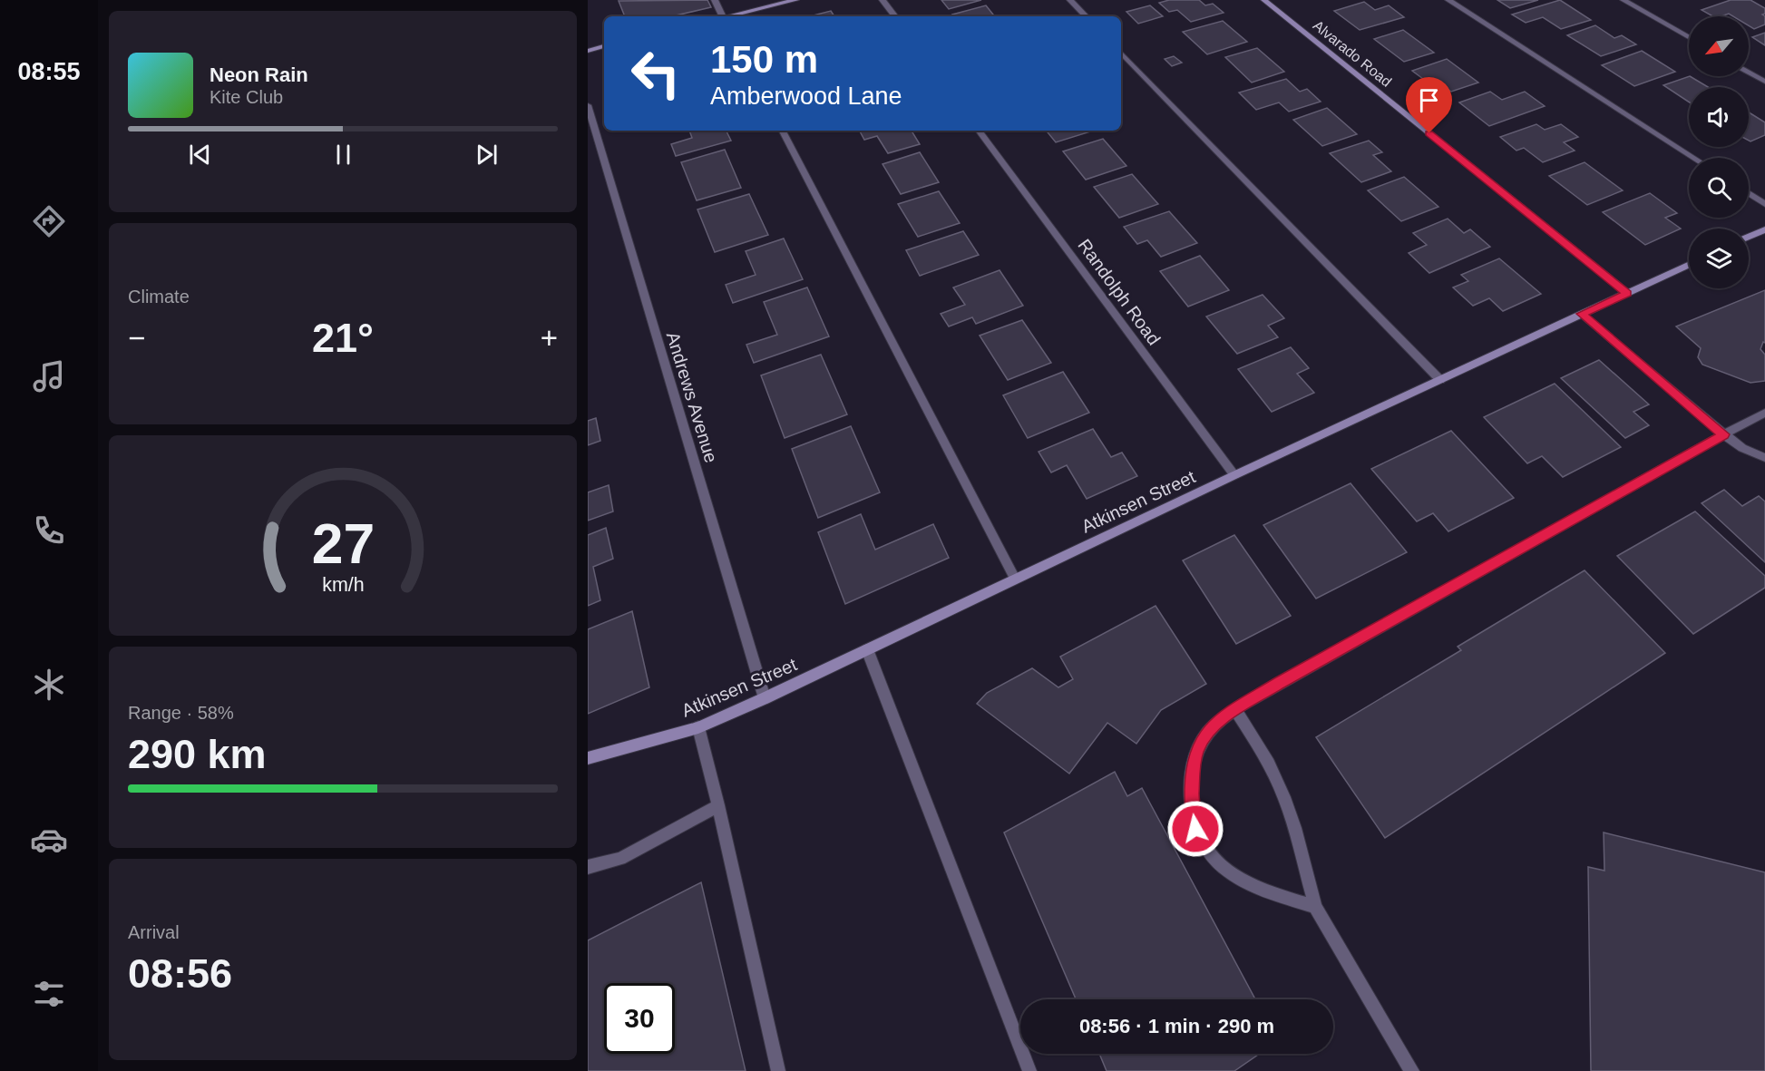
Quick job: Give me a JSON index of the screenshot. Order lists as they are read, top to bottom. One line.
{"streets":{"street":["Alvarado Road","Randolph Road","Andrews Avenue","Atkinsen Street"]},"crossings":[["Alvarado Road","Atkinsen Street"],["Randolph Road","Atkinsen Street"],["Andrews Avenue","Atkinsen Street"]],"north":"bottom left","page":{"tabs":"08:55","turn":["150 m","Amberwood Lane"],"song":["Neon Rain","Kite Club"],"tile":["Climate",["Range · 58%","290 km"],["Arrival","08:56"]],"heat":["−","21°","+"],"limit":"30","trip":"08:56 · 1 min · 290 m","gauge":["27","km/h"]}}
